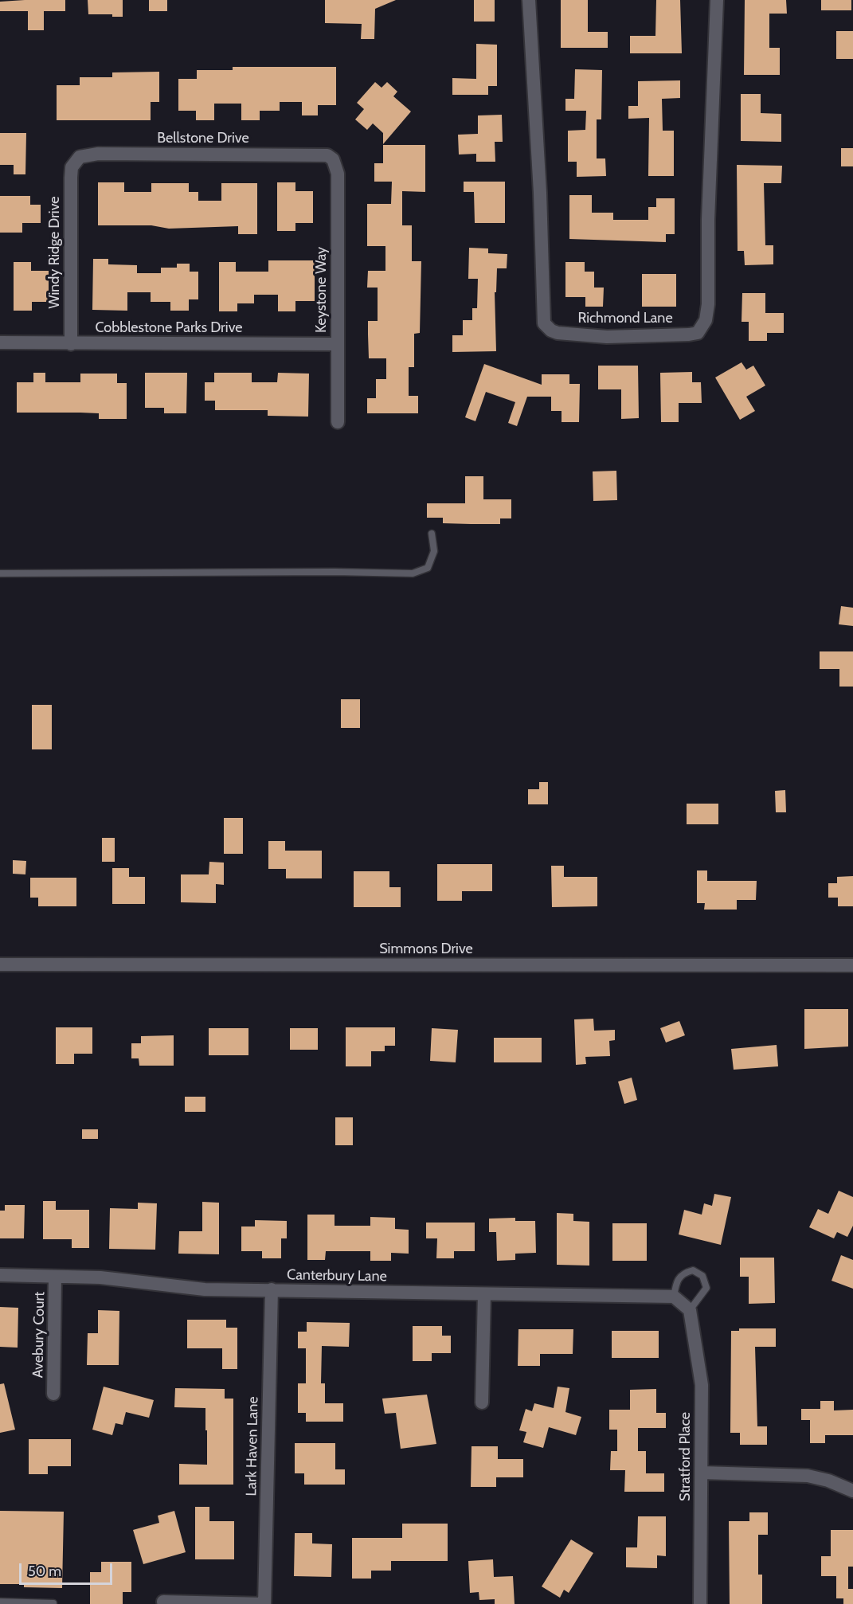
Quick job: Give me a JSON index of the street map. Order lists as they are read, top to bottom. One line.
{"streets":{"street":["Bellstone Drive","Windy Ridge Drive","Keystone Way","Richmond Lane","Cobblestone Parks Drive","Simmons Drive","Canterbury Lane","Avebury Court","Lark Haven Lane","Stratford Place"]},"crossings":[["Bellstone Drive","Windy Ridge Drive"],["Bellstone Drive","Keystone Way"],["Windy Ridge Drive","Cobblestone Parks Drive"],["Keystone Way","Cobblestone Parks Drive"],["Canterbury Lane","Avebury Court"],["Canterbury Lane","Lark Haven Lane"],["Canterbury Lane","Stratford Place"]],"scale_bar":"50 m"}
